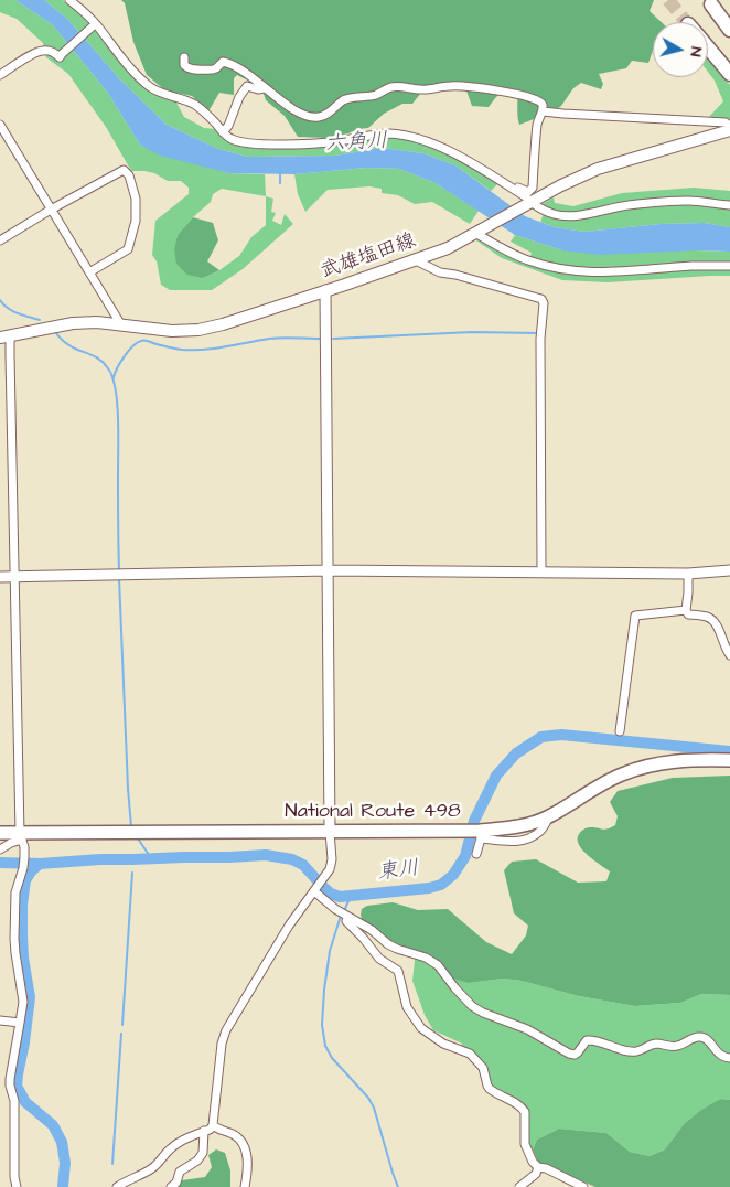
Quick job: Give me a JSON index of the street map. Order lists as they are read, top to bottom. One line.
{"streets":{"highway":["National Route 498"],"main road":["武雄塩田線"]},"water":["六角川","東川"],"north":"right"}
